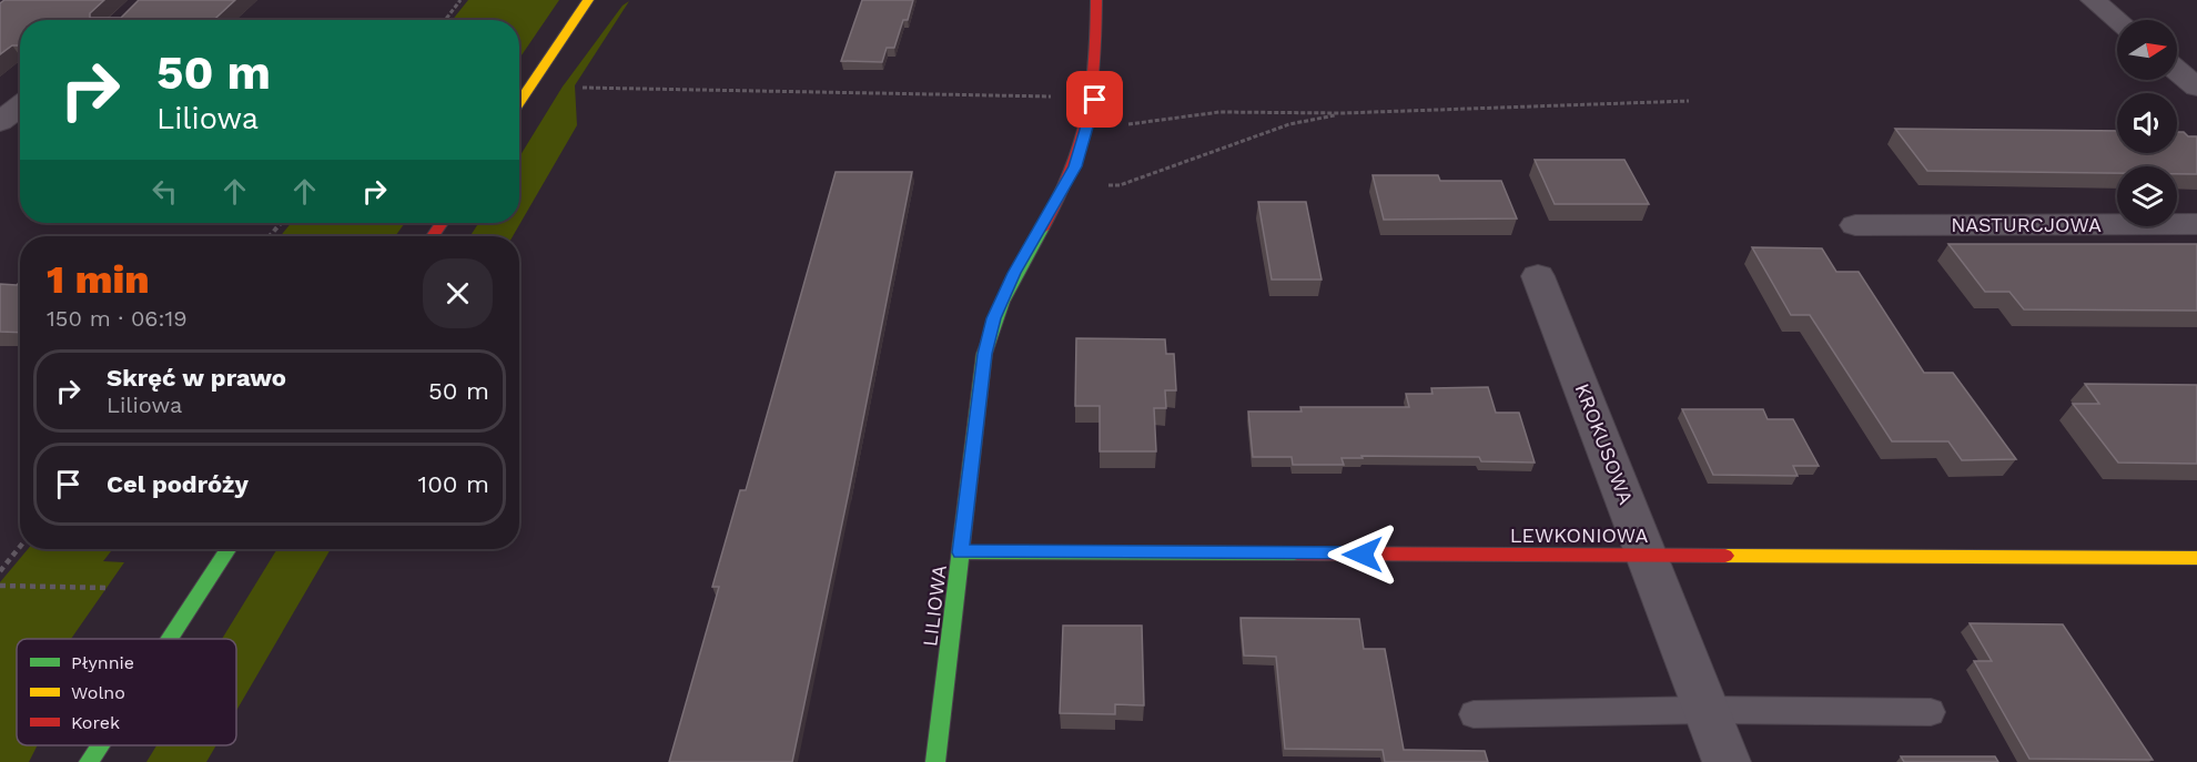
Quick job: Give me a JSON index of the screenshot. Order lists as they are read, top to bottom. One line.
{"streets":{"street":["NASTURCJOWA","KROKUSOWA","LEWKONIOWA","LILIOWA"]},"crossings":[["KROKUSOWA","LEWKONIOWA"],["LEWKONIOWA","LILIOWA"]],"legend":["Płynnie","Wolno","Korek"],"north":"right","page":{"turn":["50 m","Liliowa"],"heading":["1 min","150 m · 06:19"],"list":[{"name":"Skręć w prawo","note":"Liliowa","value":"50 m"},{"name":"Cel podróży","value":"100 m"}]}}
